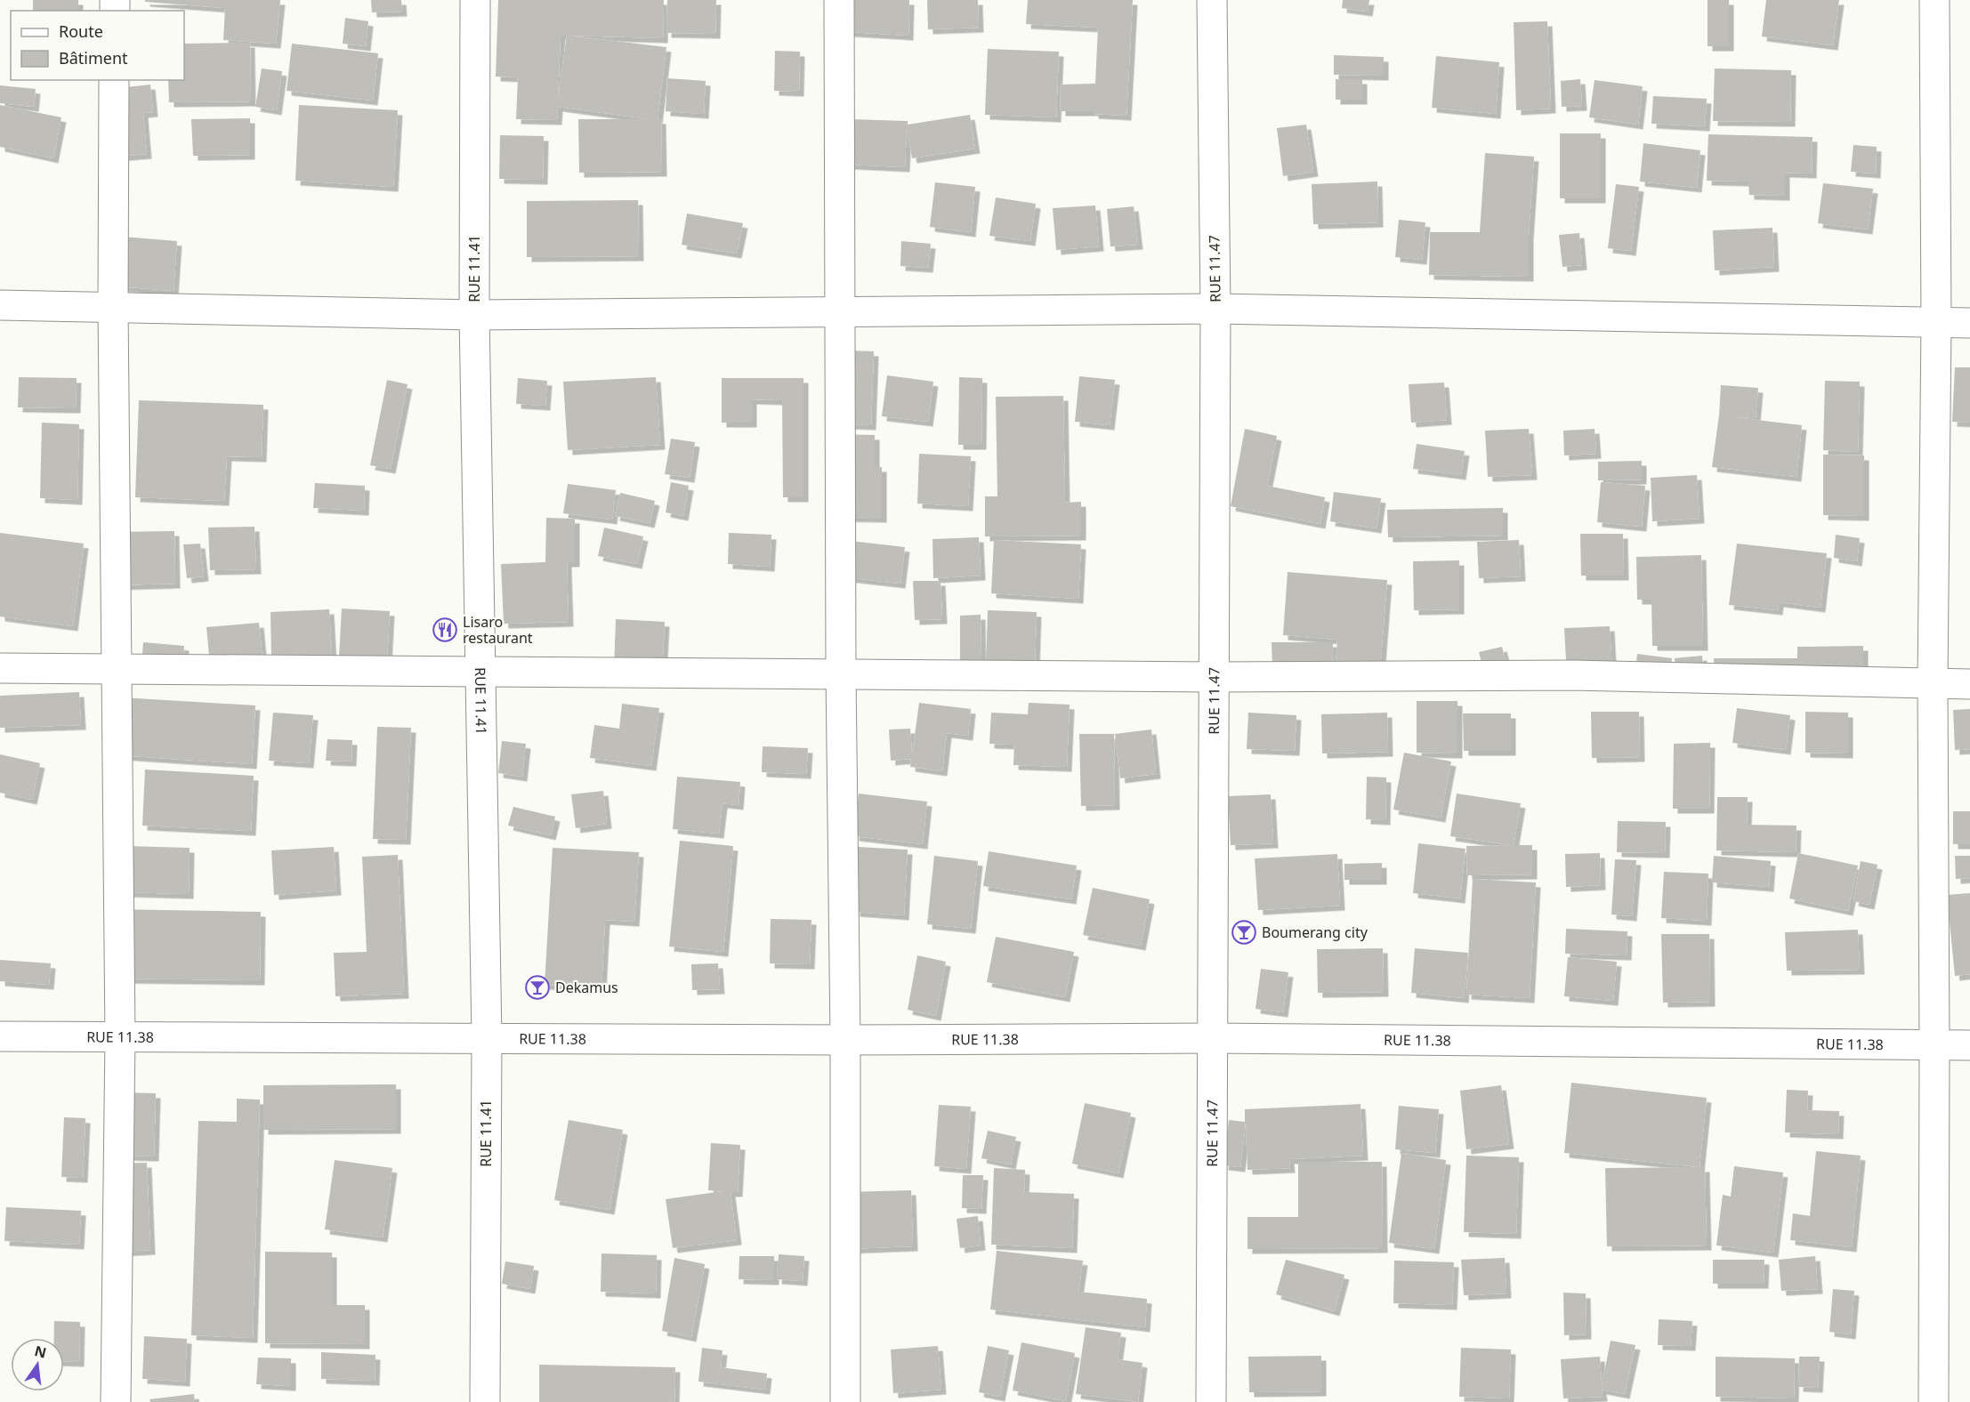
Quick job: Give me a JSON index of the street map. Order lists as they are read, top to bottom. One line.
{"streets":{"street":["RUE 11.41","RUE 11.47","RUE 11.38"]},"crossings":[["RUE 11.41","RUE 11.38"],["RUE 11.47","RUE 11.38"]],"places":{"restaurant":["Lisaro restaurant"],"bar":["Boumerang city","Dekamus"]},"legend":["Route","Bâtiment"],"north":"top"}
